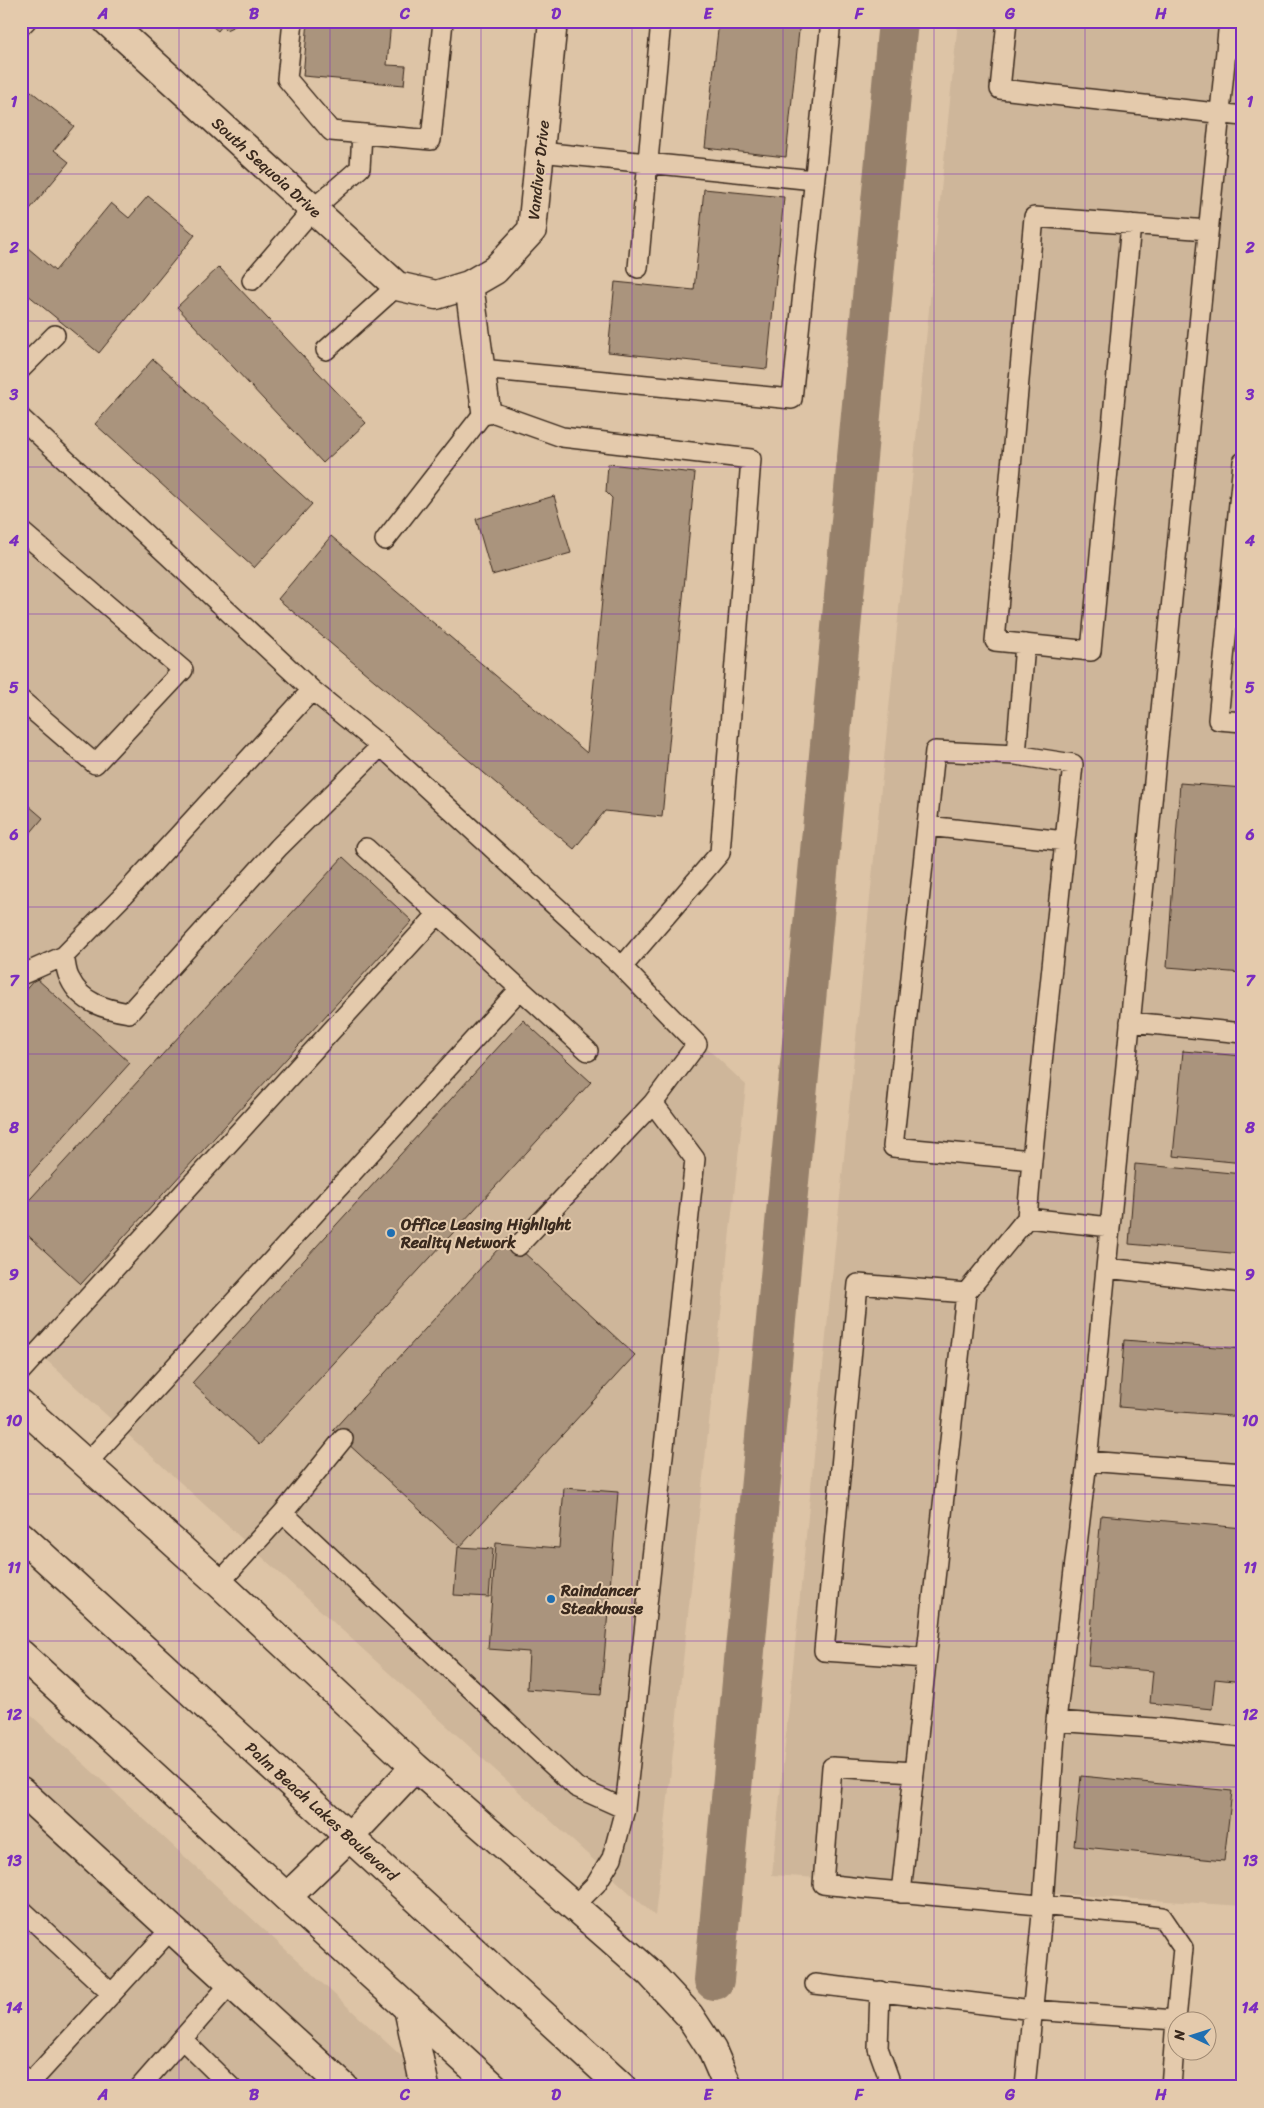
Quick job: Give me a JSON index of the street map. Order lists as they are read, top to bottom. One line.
{"streets":{"street":["South Sequoia Drive","Vandiver Drive","Palm Beach Lakes Boulevard"]},"crossings":[["South Sequoia Drive","Vandiver Drive"]],"places":["Office Leasing Highlight Reality Network","Raindancer Steakhouse"],"north":"left","grid":{"columns":["A","B","C","D","E","F","G","H"],"rows":["1","2","3","4","5","6","7","8","9","10","11","12","13","14"]}}
